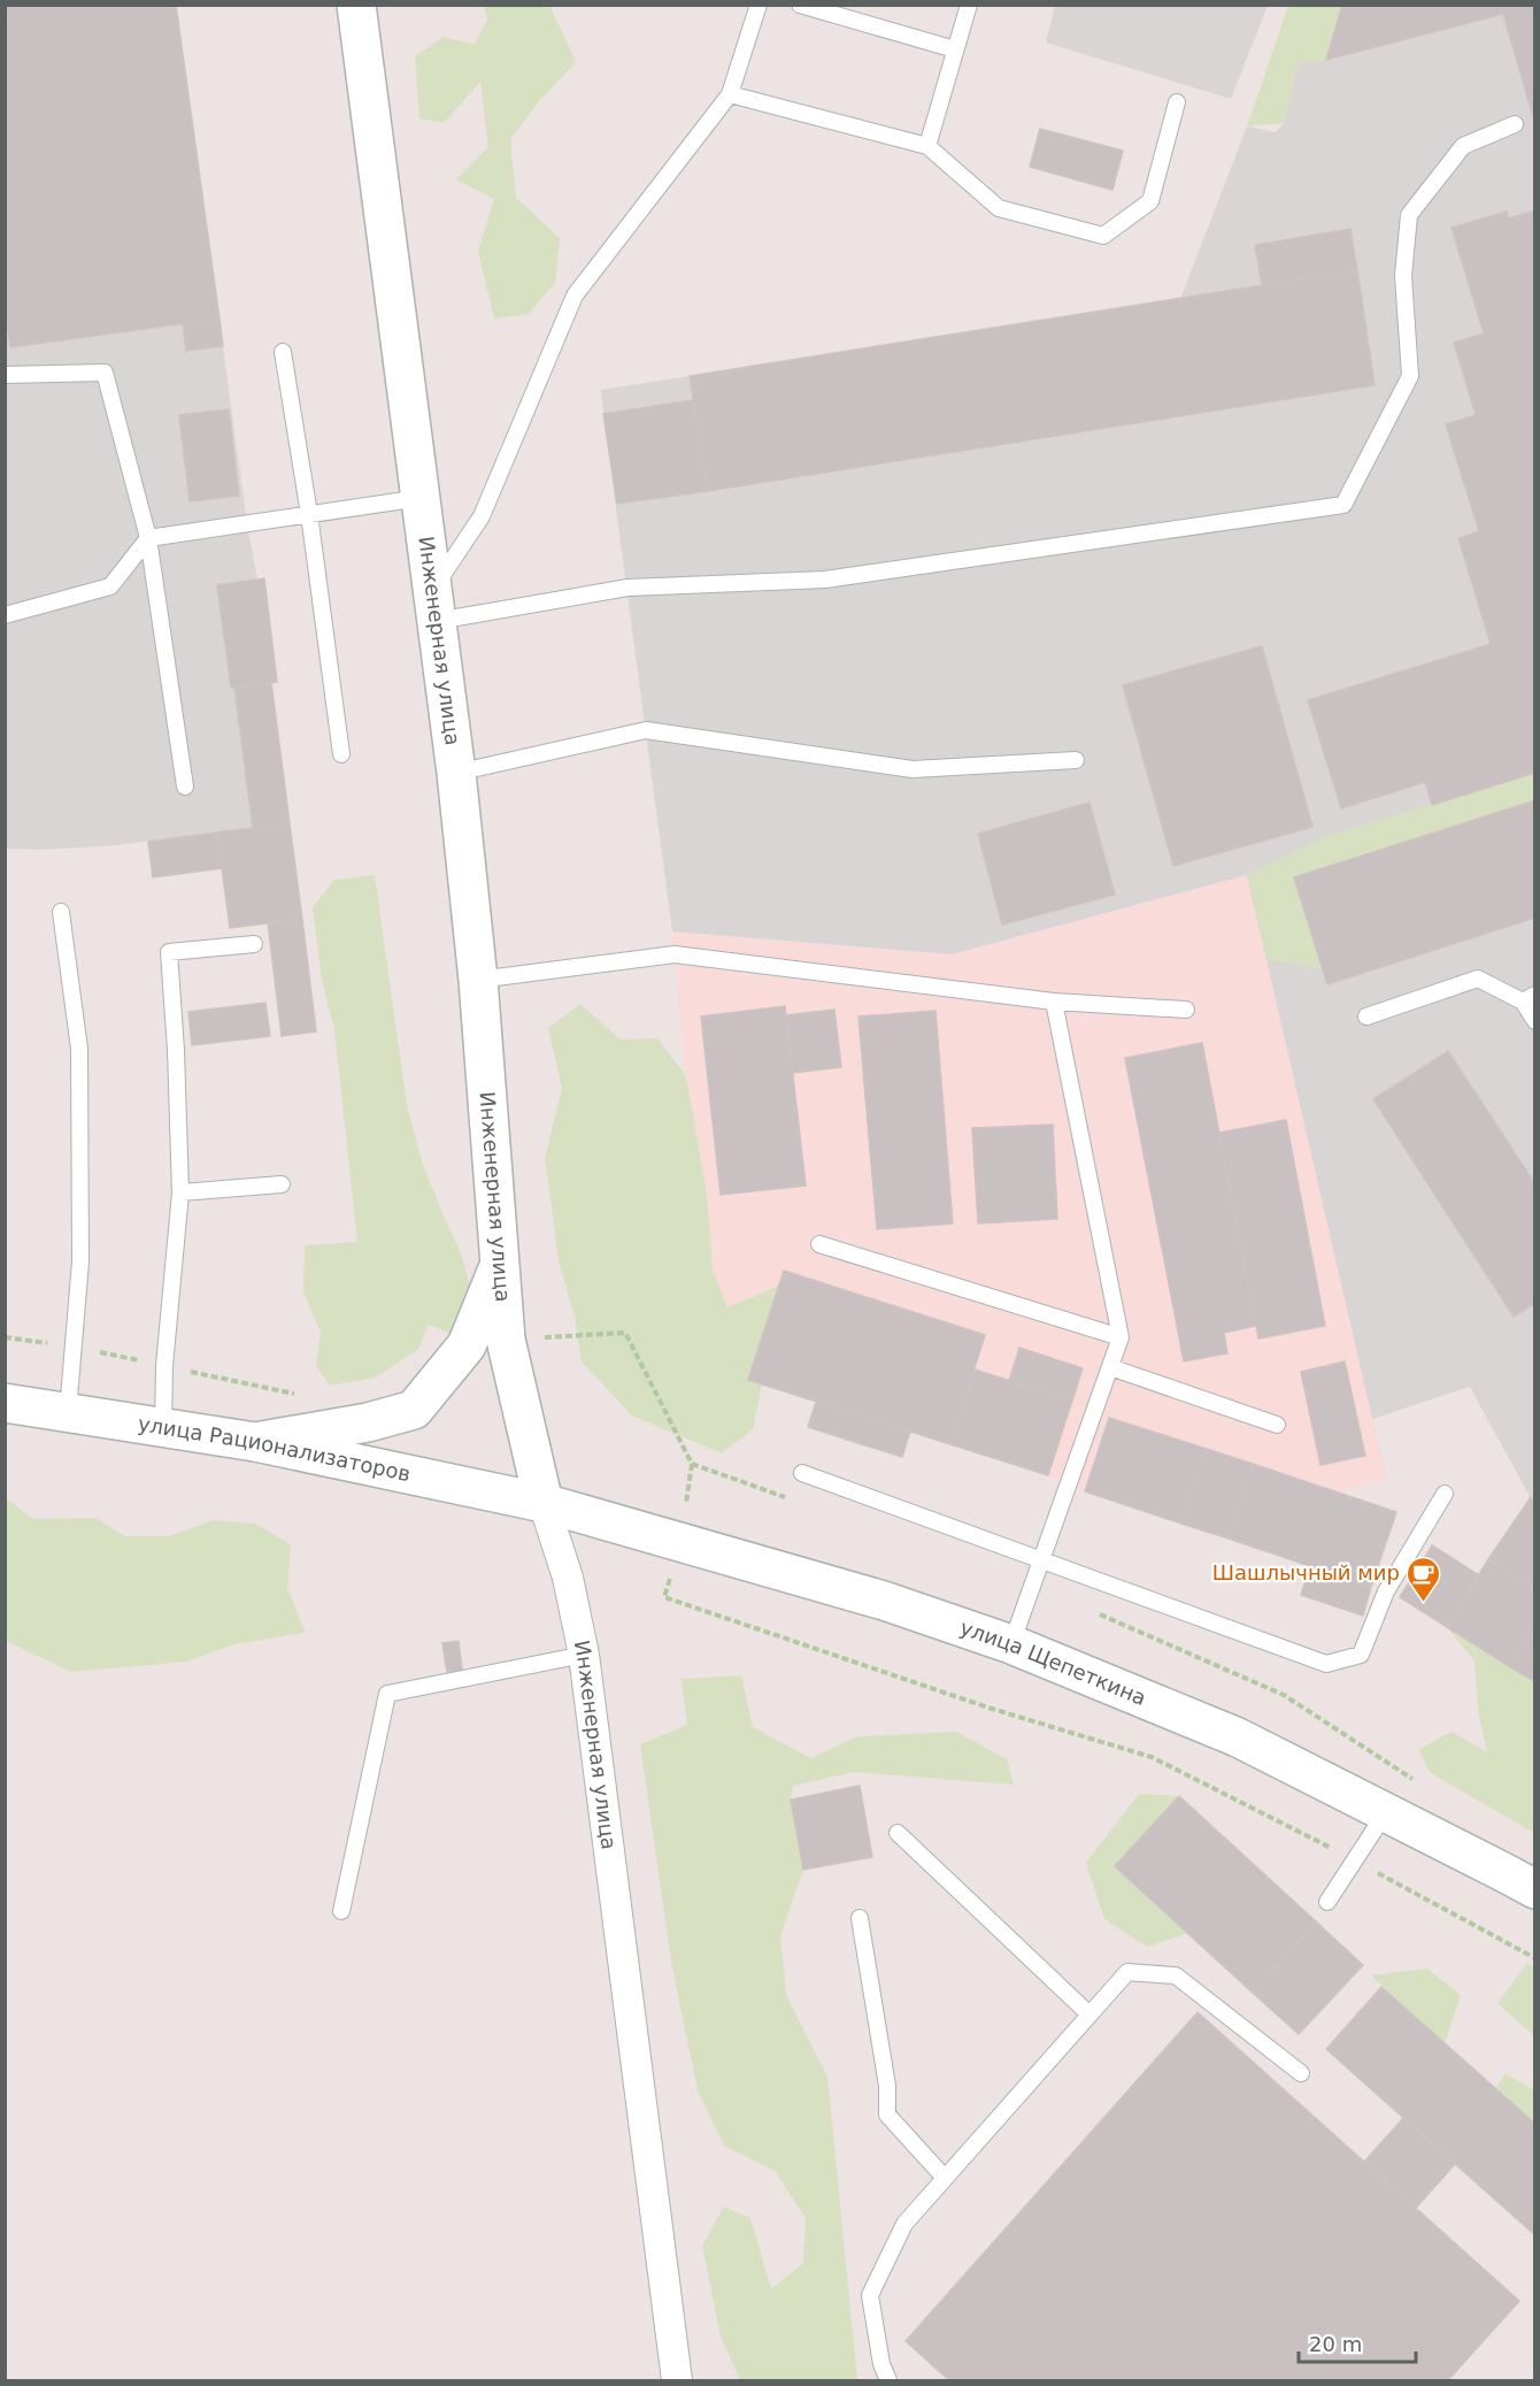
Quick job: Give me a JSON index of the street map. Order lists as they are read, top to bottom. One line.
{"streets":{"street":["Инженерная улица","улица Рационализаторов","улица Щепеткина"]},"crossings":[["Инженерная улица","улица Рационализаторов"],["Инженерная улица","улица Щепеткина"],["улица Рационализаторов","улица Щепеткина"]],"places":{"cafe":["Шашлычный мир"]},"scale_bar":"20 m"}
